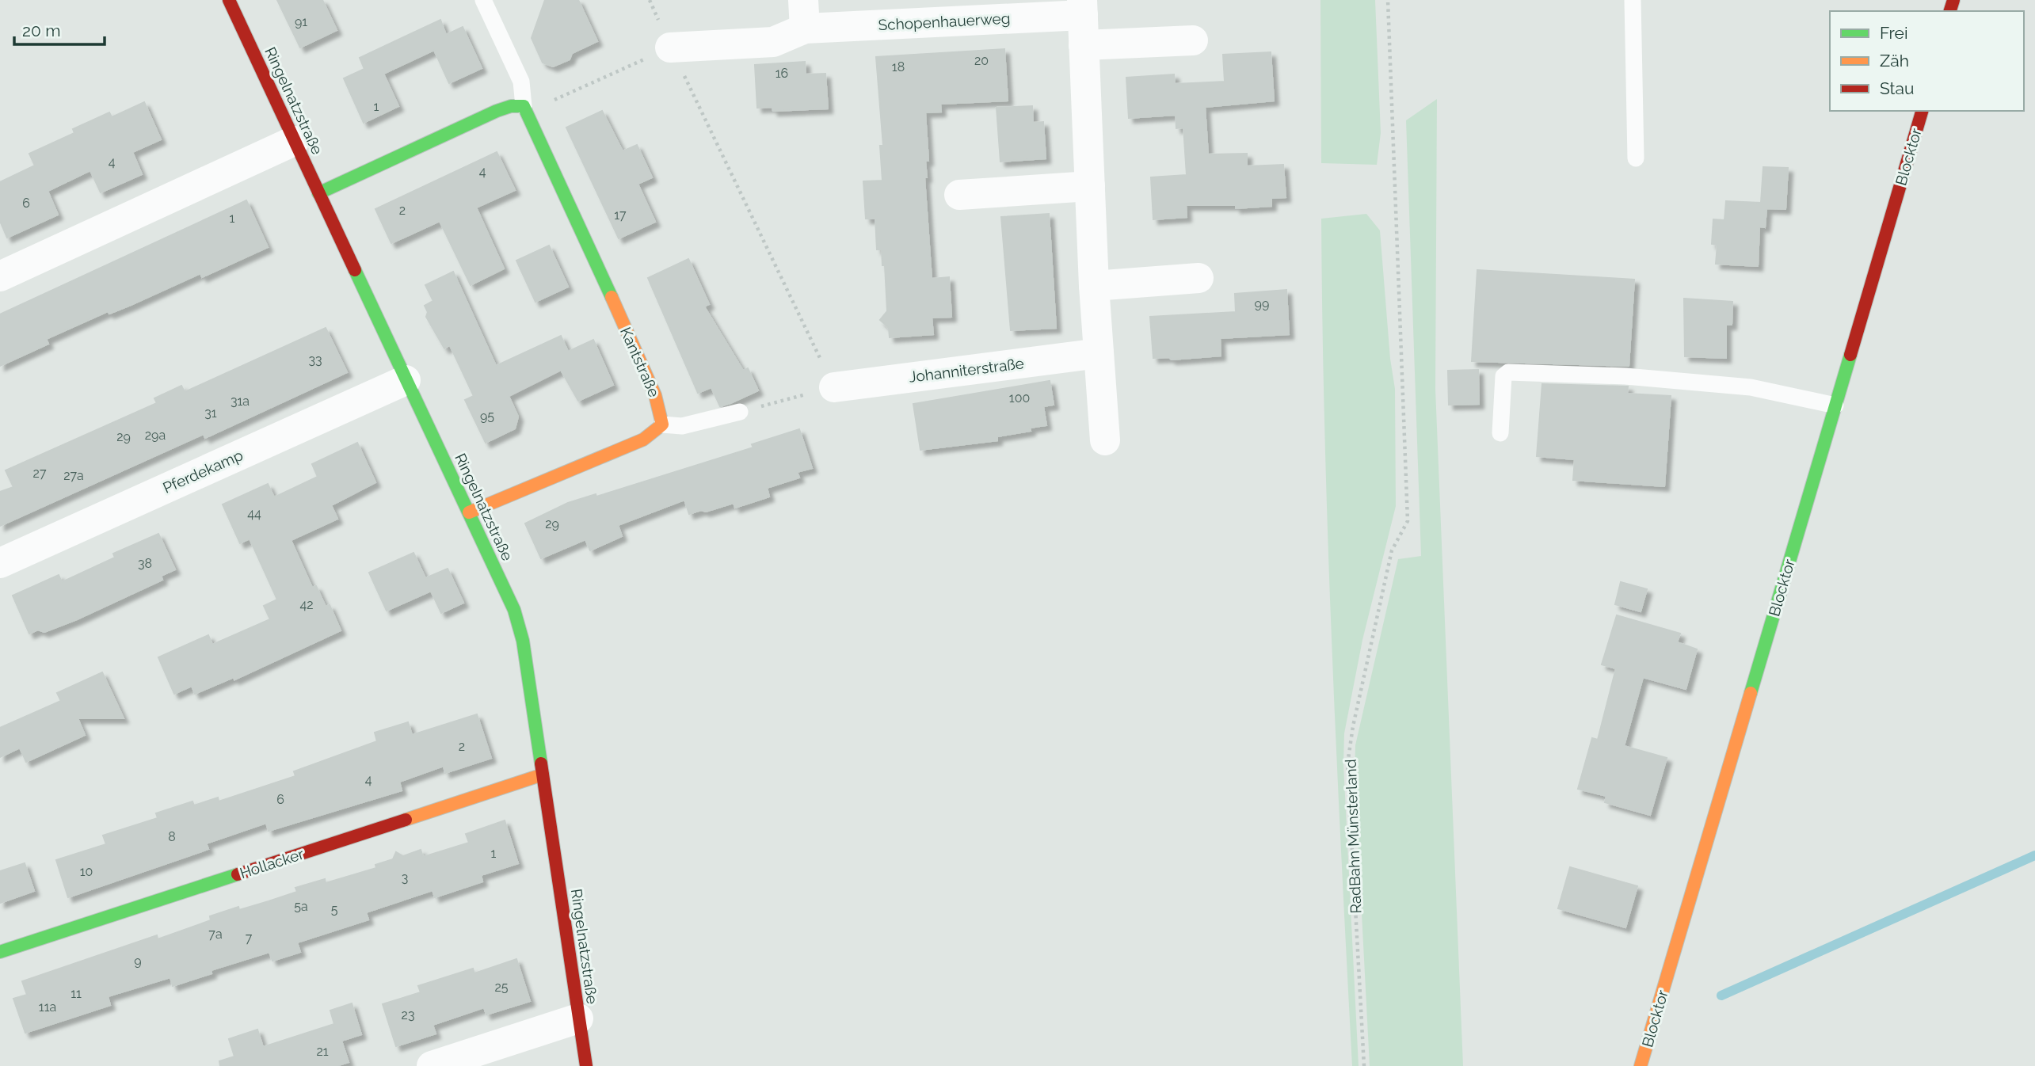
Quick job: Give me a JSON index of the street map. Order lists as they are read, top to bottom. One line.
{"streets":{"street":["Schopenhauerweg","Ringelnatzstraße","Blocktor","Kantstraße","Johanniterstraße","Pferdekamp","Hollacker"],"path":["RadBahn Münsterland"]},"crossings":[["Ringelnatzstraße","Pferdekamp"],["Ringelnatzstraße","Hollacker"]],"house_numbers":["91","20","18","16","1","4","4","6","2","17","1","99","33","100","31a","31","95","29a","29","27","27a","44","29","38","42","2","4","6","8","1","10","3","5a","5","7a","7","9","25","11","11a","23","21"],"legend":["Frei","Zäh","Stau"],"scale_bar":"20 m"}
